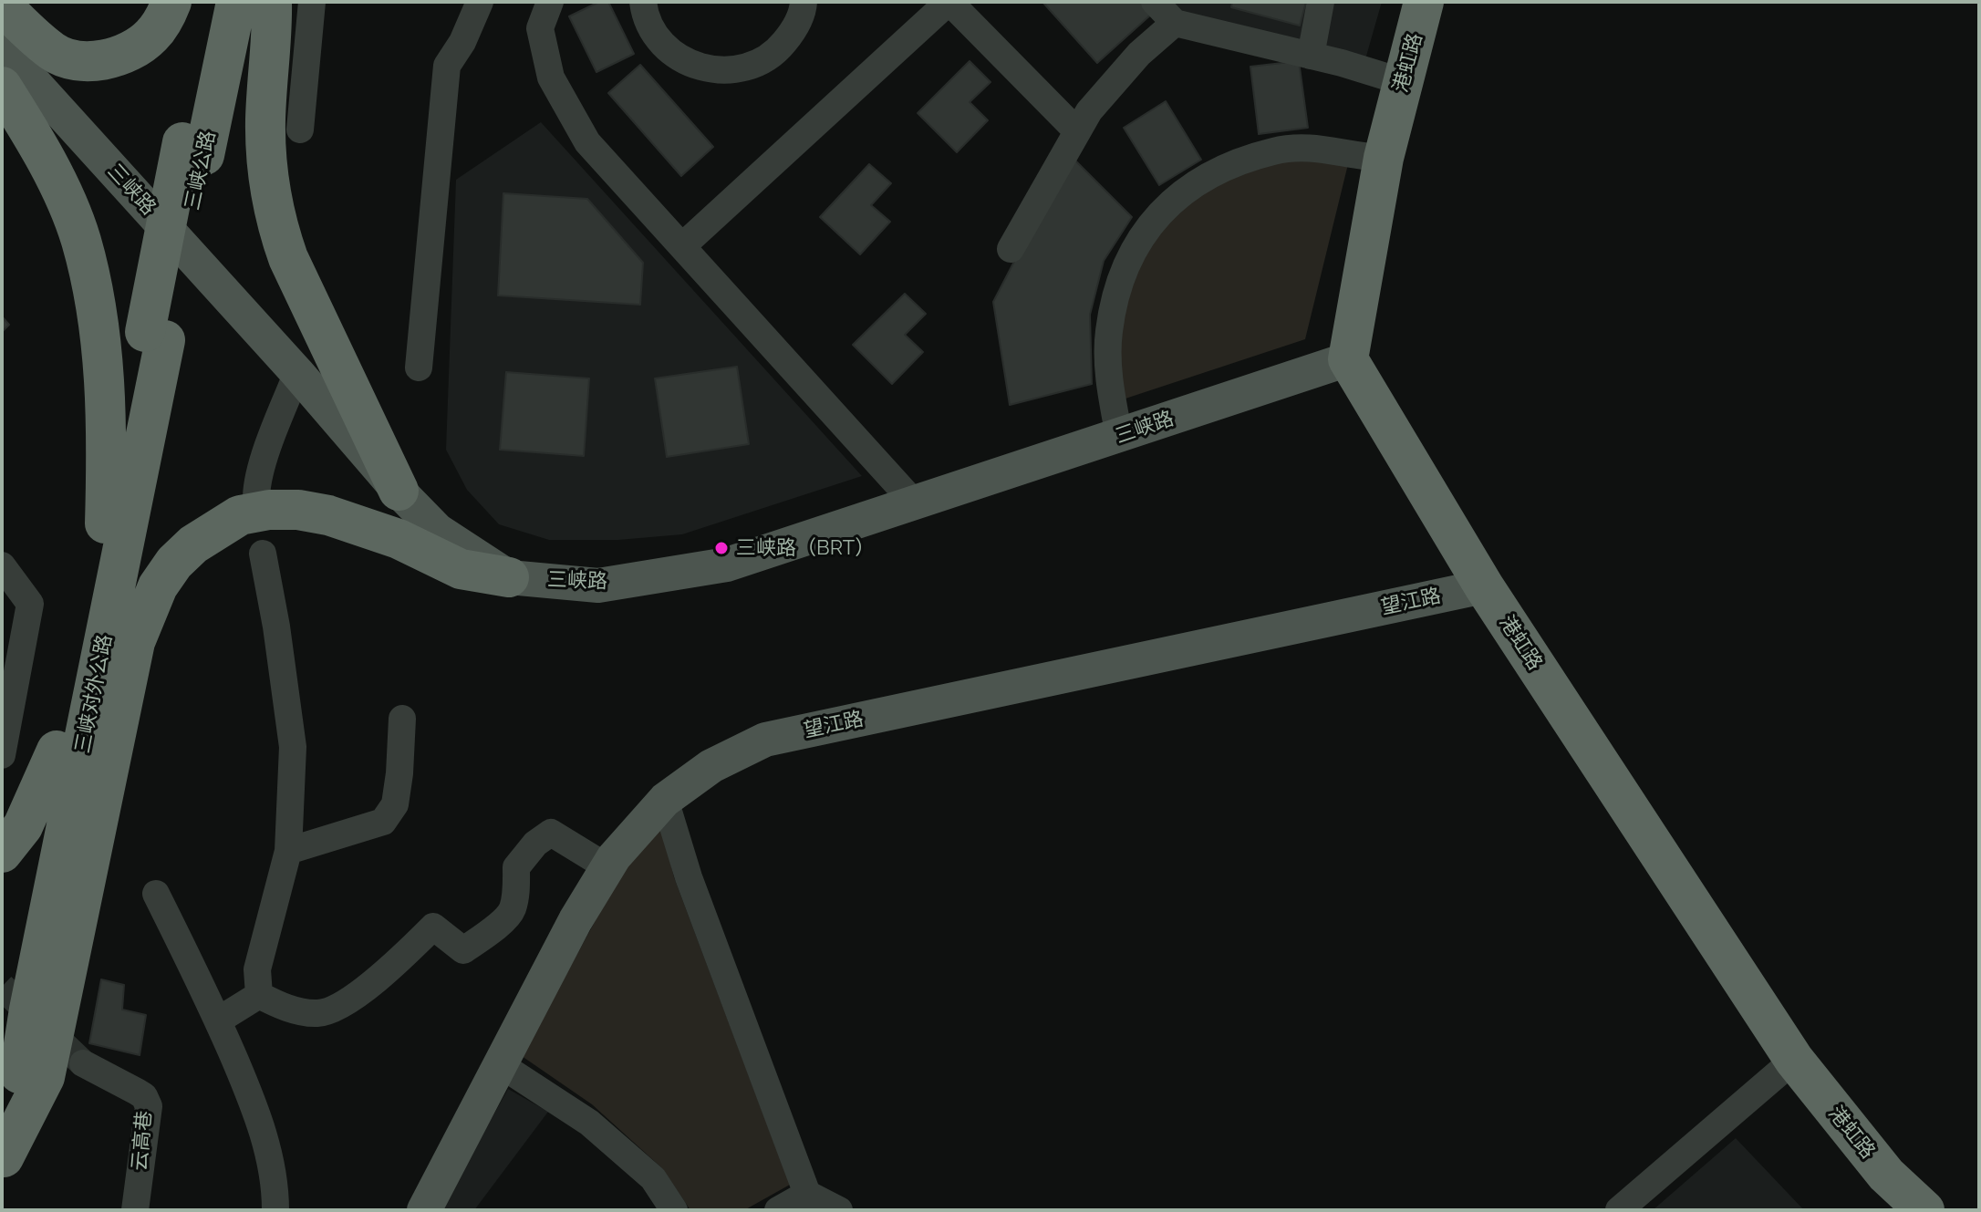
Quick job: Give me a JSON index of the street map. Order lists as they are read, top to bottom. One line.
{"streets":{"highway":["港虹路","三峡公路","三峡对外公路"],"main road":["三峡路","望江路"],"street":["云高巷"]},"crossings":[["港虹路","三峡路"],["港虹路","望江路"],["三峡公路","三峡对外公路"]],"places":["三峡路（BRT）"]}
